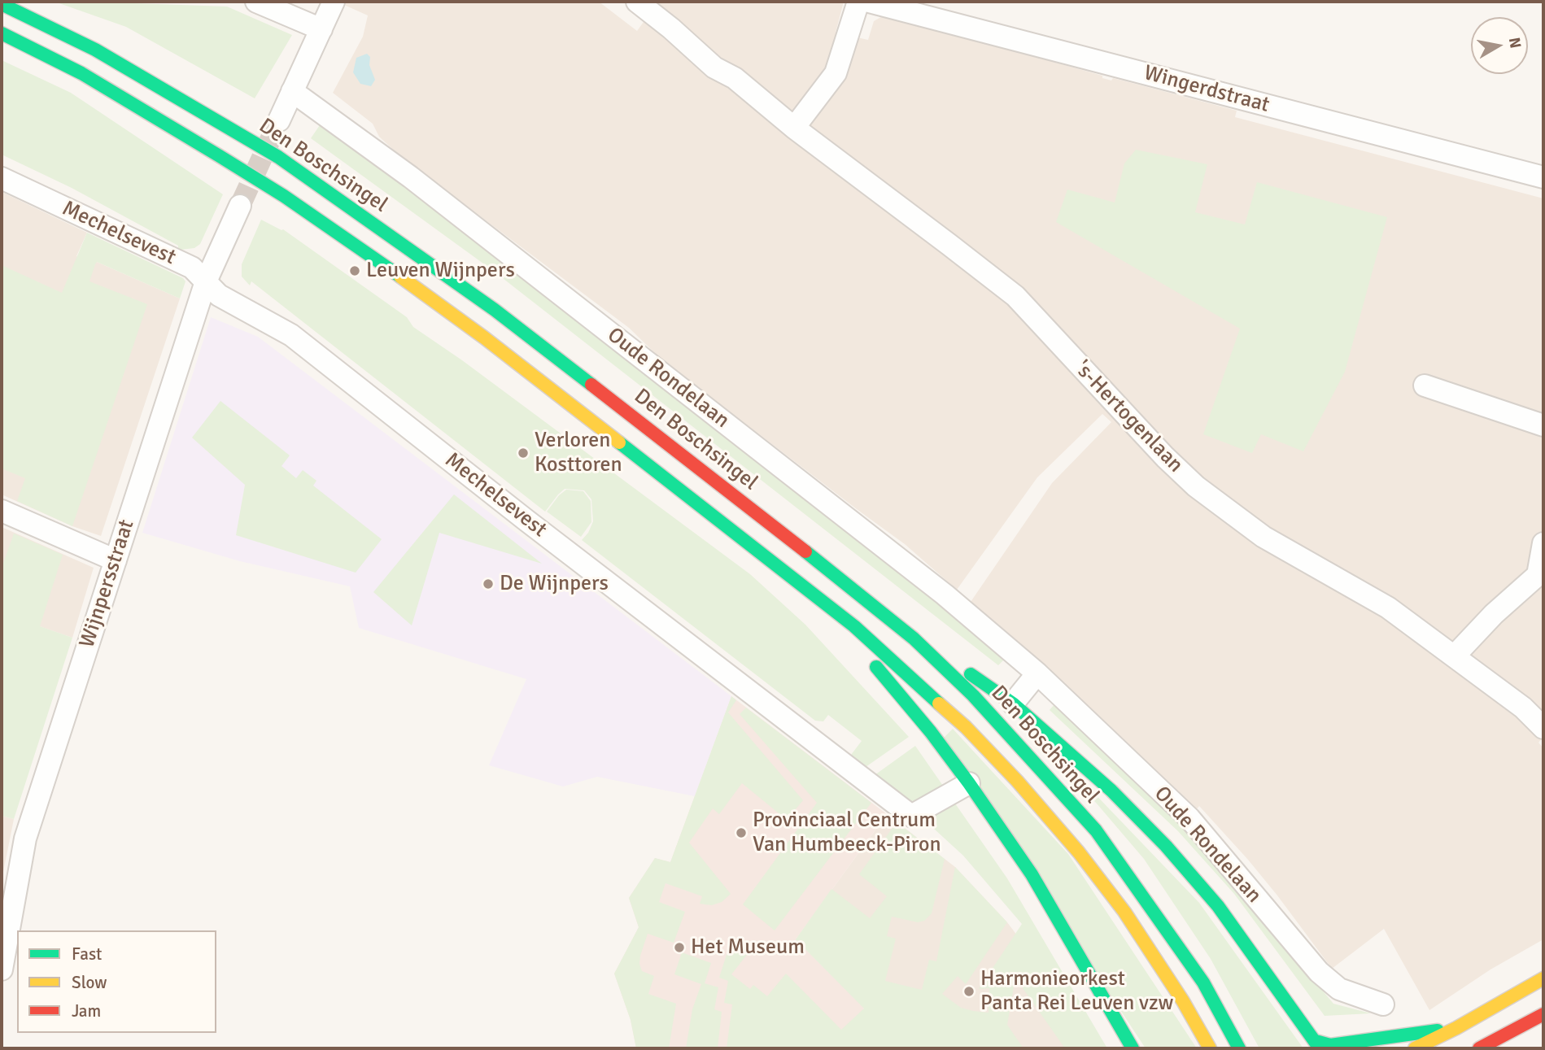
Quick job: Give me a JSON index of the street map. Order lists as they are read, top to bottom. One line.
{"streets":{"main road":["Den Boschsingel"],"street":["Wingerdstraat","Mechelsevest","Oude Rondelaan","'s-Hertogenlaan","Wijnpersstraat"]},"crossings":[["Mechelsevest","Wijnpersstraat"]],"places":["Leuven Wijnpers","Verloren Kosttoren","De Wijnpers","Provinciaal Centrum Van Humbeeck-Piron","Het Museum","Harmonieorkest Panta Rei Leuven vzw"],"legend":["Fast","Slow","Jam"],"north":"right"}
